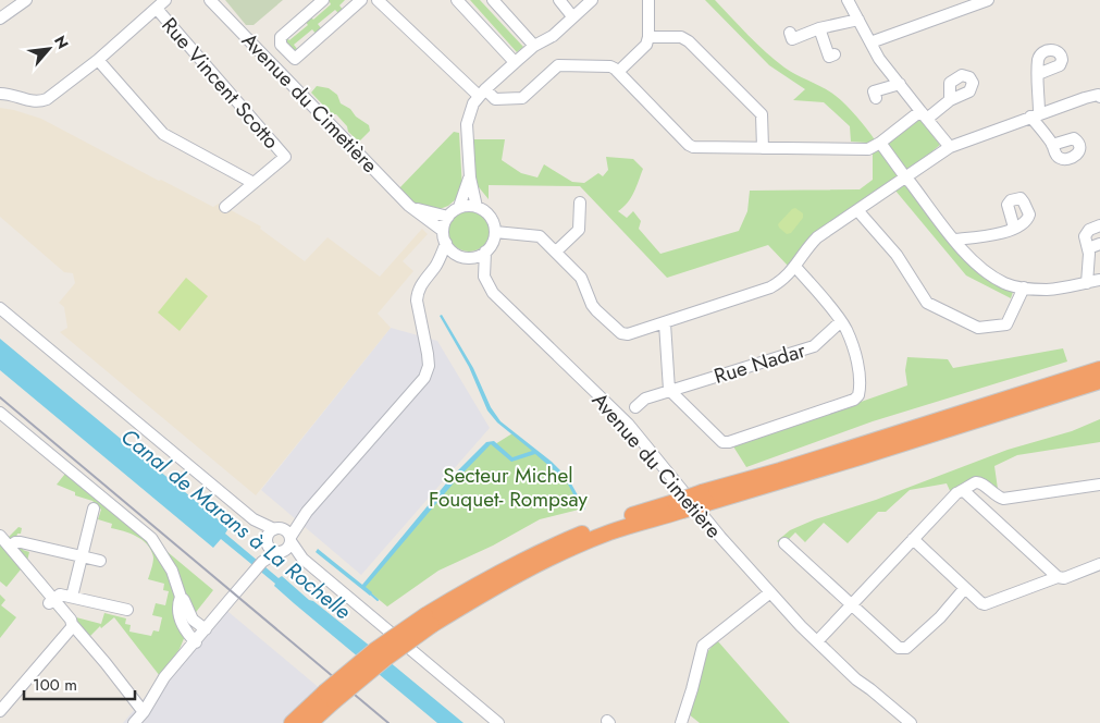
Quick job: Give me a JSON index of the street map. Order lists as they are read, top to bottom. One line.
{"streets":{"street":["Rue Vincent Scotto","Avenue du Cimetière","Rue Nadar"]},"water":["Canal de Marans à La Rochelle"],"parks":["Secteur Michel Fouquet- Rompsay"],"scale_bar":"100 m","north":"top right"}
